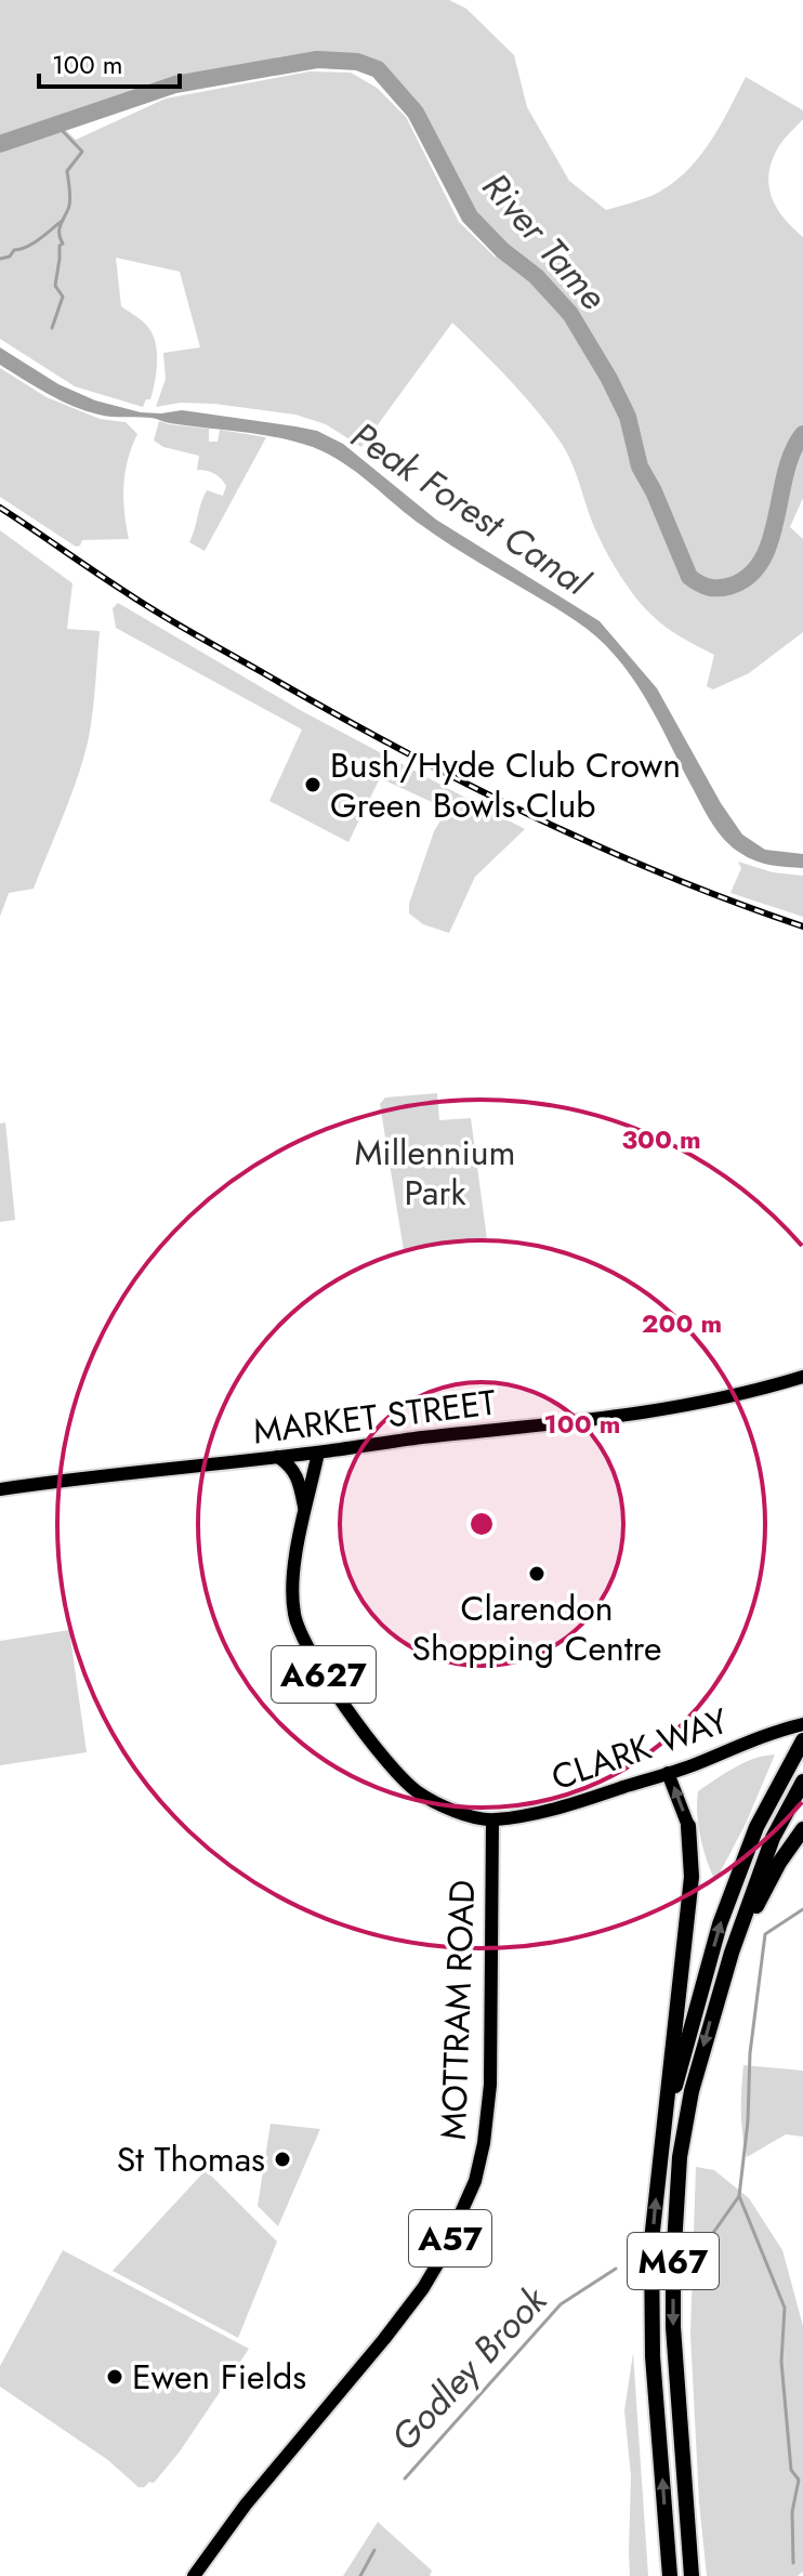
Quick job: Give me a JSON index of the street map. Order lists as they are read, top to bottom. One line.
{"streets":{"highway":["M67"],"main road":["MARKET STREET","A627","CLARK WAY","MOTTRAM ROAD","A57"]},"crossings":[["MARKET STREET","A627"],["A627","CLARK WAY"],["A627","MOTTRAM ROAD"],["CLARK WAY","MOTTRAM ROAD"]],"water":["River Tame","Peak Forest Canal","Godley Brook"],"parks":["Millennium Park"],"places":["Bush/Hyde Club Crown Green Bowls Club","Clarendon Shopping Centre","St Thomas","Ewen Fields"],"scale_bar":"100 m","rings":["300 m","200 m","100 m"]}
